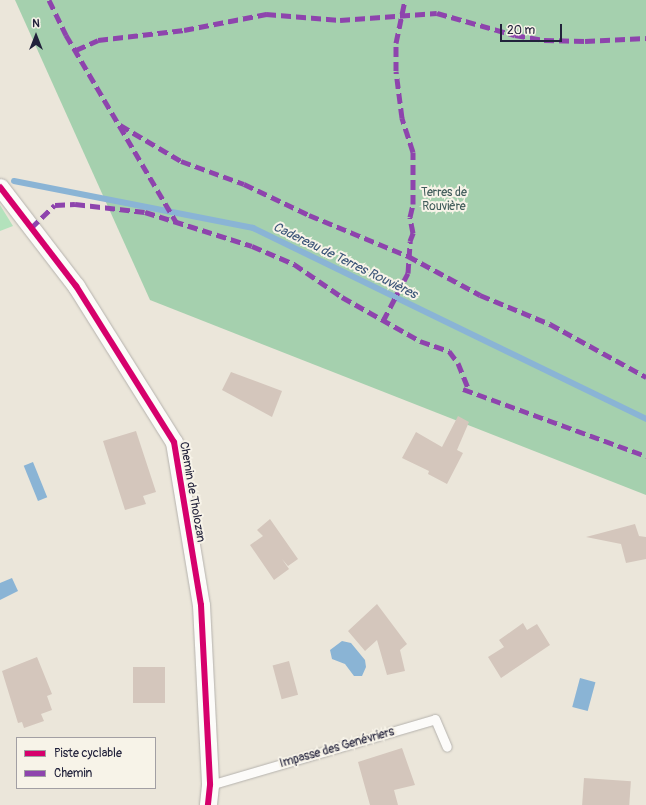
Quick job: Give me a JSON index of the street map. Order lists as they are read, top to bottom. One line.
{"streets":{"street":["Chemin de Tholozan"],"lane":["Impasse des Genévriers"]},"crossings":[["Chemin de Tholozan","Impasse des Genévriers"]],"water":["Cadereau de Terres Rouvières"],"parks":["Terres de Rouvière"],"legend":["Piste cyclable","Chemin"],"scale_bar":"20 m","north":"top"}
